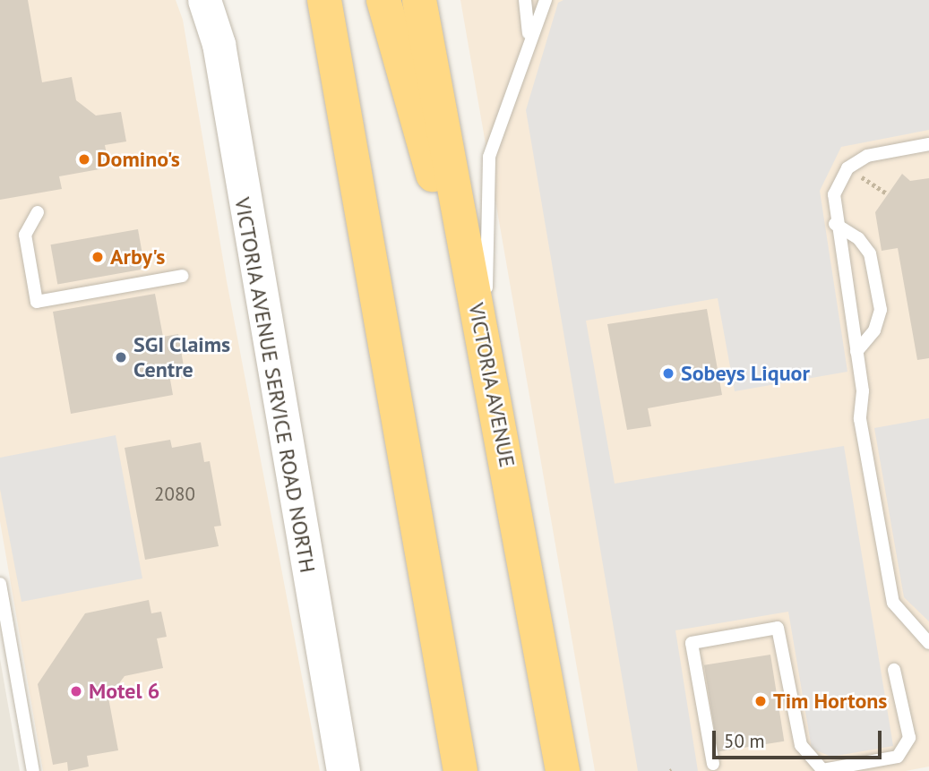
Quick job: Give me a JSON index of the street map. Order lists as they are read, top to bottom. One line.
{"streets":{"highway":["VICTORIA AVENUE"],"street":["VICTORIA AVENUE SERVICE ROAD NORTH"]},"places":["Domino's","Arby's","SGI Claims Centre","Sobeys Liquor","Motel 6","Tim Hortons"],"house_numbers":["2080"],"scale_bar":"50 m"}
